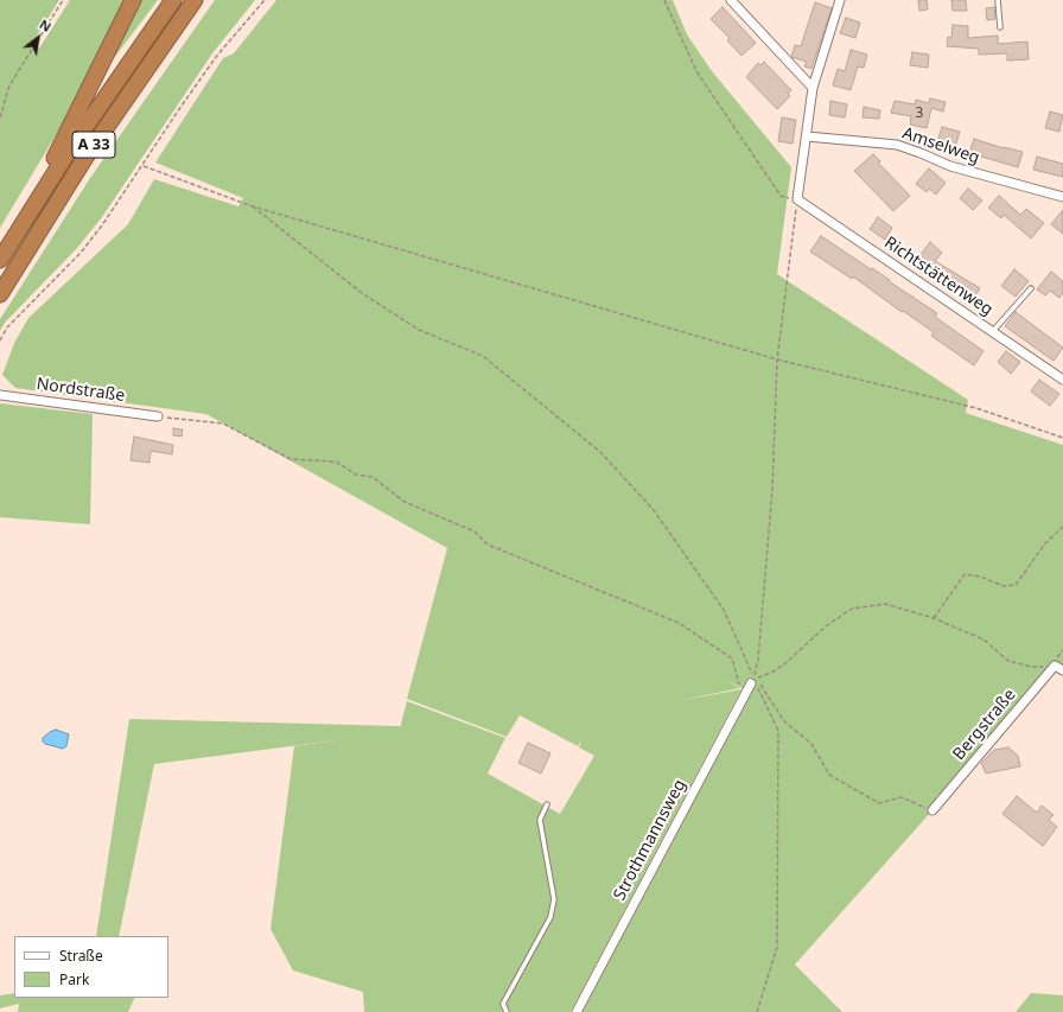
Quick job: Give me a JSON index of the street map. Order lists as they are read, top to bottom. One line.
{"streets":{"highway":["A 33"],"street":["Amselweg","Richtstättenweg","Nordstraße","Bergstraße","Strothmannsweg"]},"house_numbers":["3"],"legend":["Straße","Park"],"north":"top right"}
